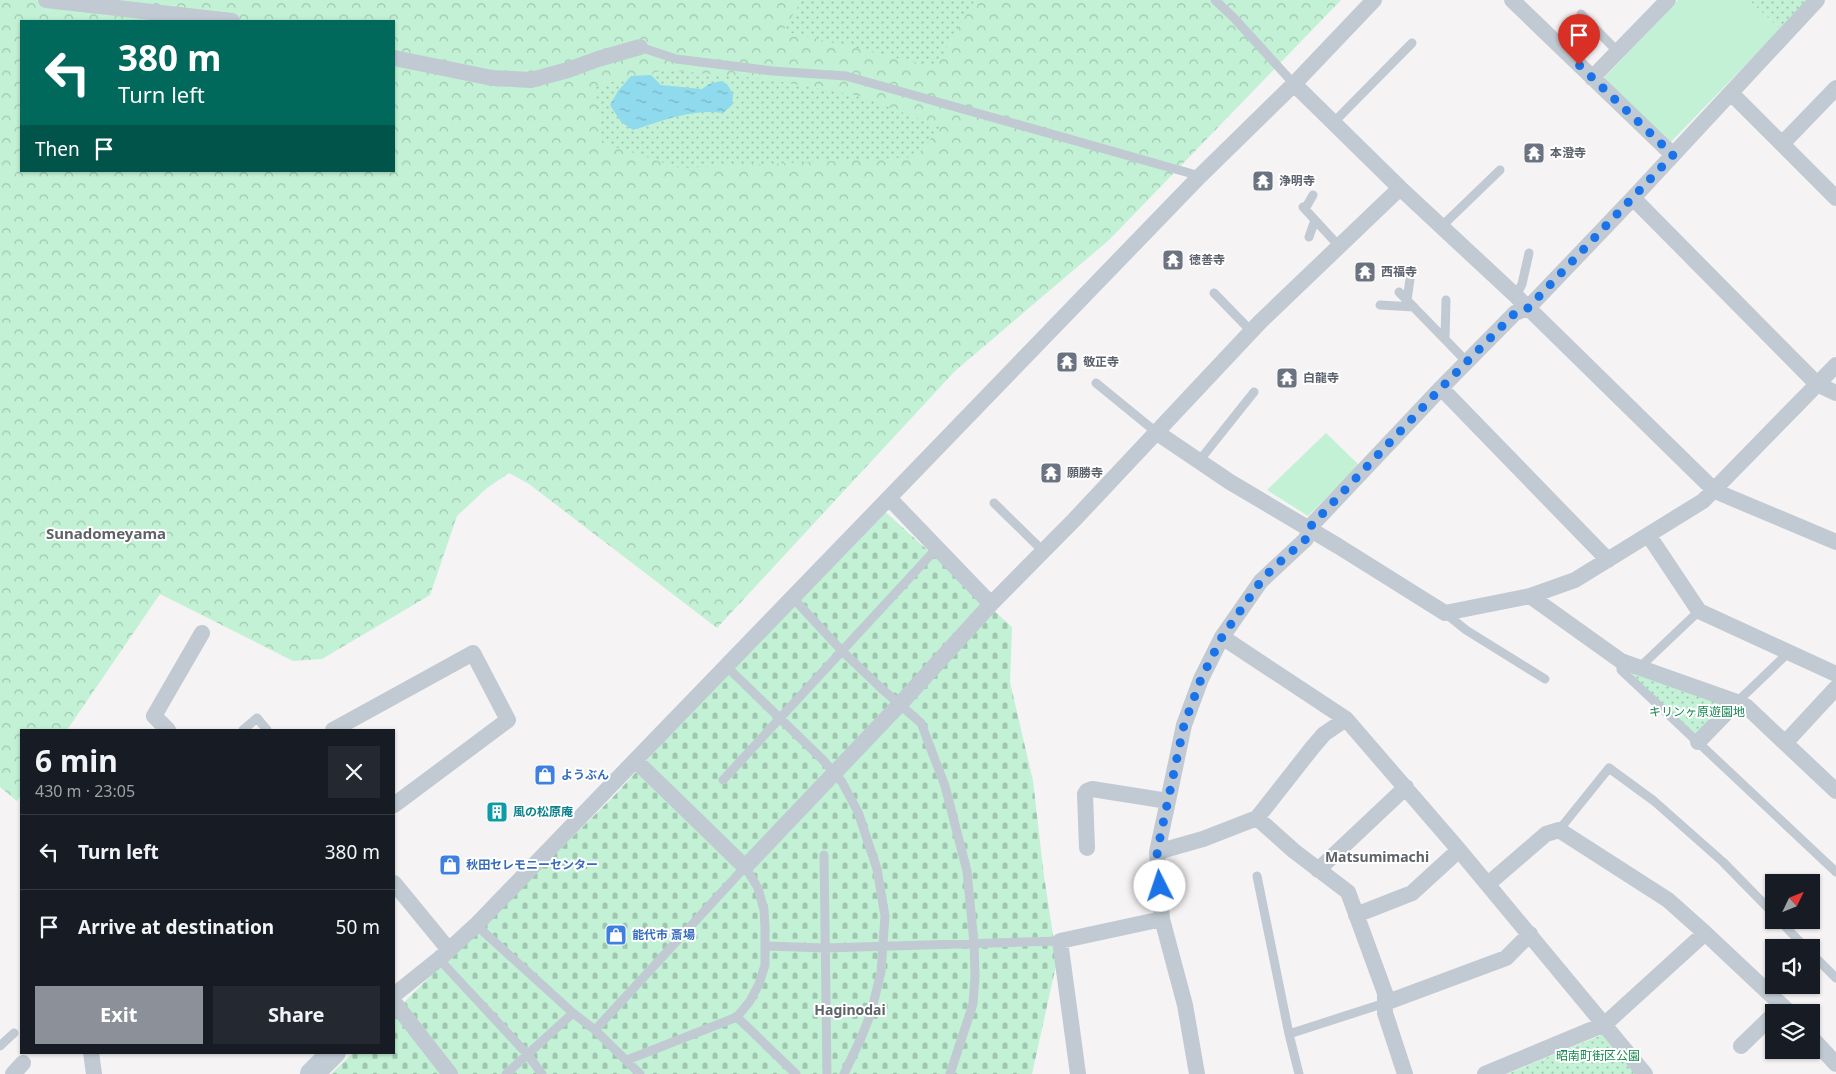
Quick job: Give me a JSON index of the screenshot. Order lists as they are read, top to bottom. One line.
{"districts":["Sunadomeyama","Matsumimachi","Haginodai"],"parks":["キリンヶ原遊園地","昭南町街区公園"],"places":{"temple":["本澄寺","浄明寺","徳善寺","西福寺","敬正寺","白龍寺","願勝寺"],"shop":["ようぶん","秋田セレモニーセンター","能代市 斎場"],"building":["風の松原庵"]},"north":"top right","page":{"turn":["380 m","Turn left"],"then":"Then","heading":["6 min","430 m · 23:05"],"list":[{"name":"Turn left","value":"380 m"},{"name":"Arrive at destination","value":"50 m"}],"buttons":["Exit","Share"]}}
